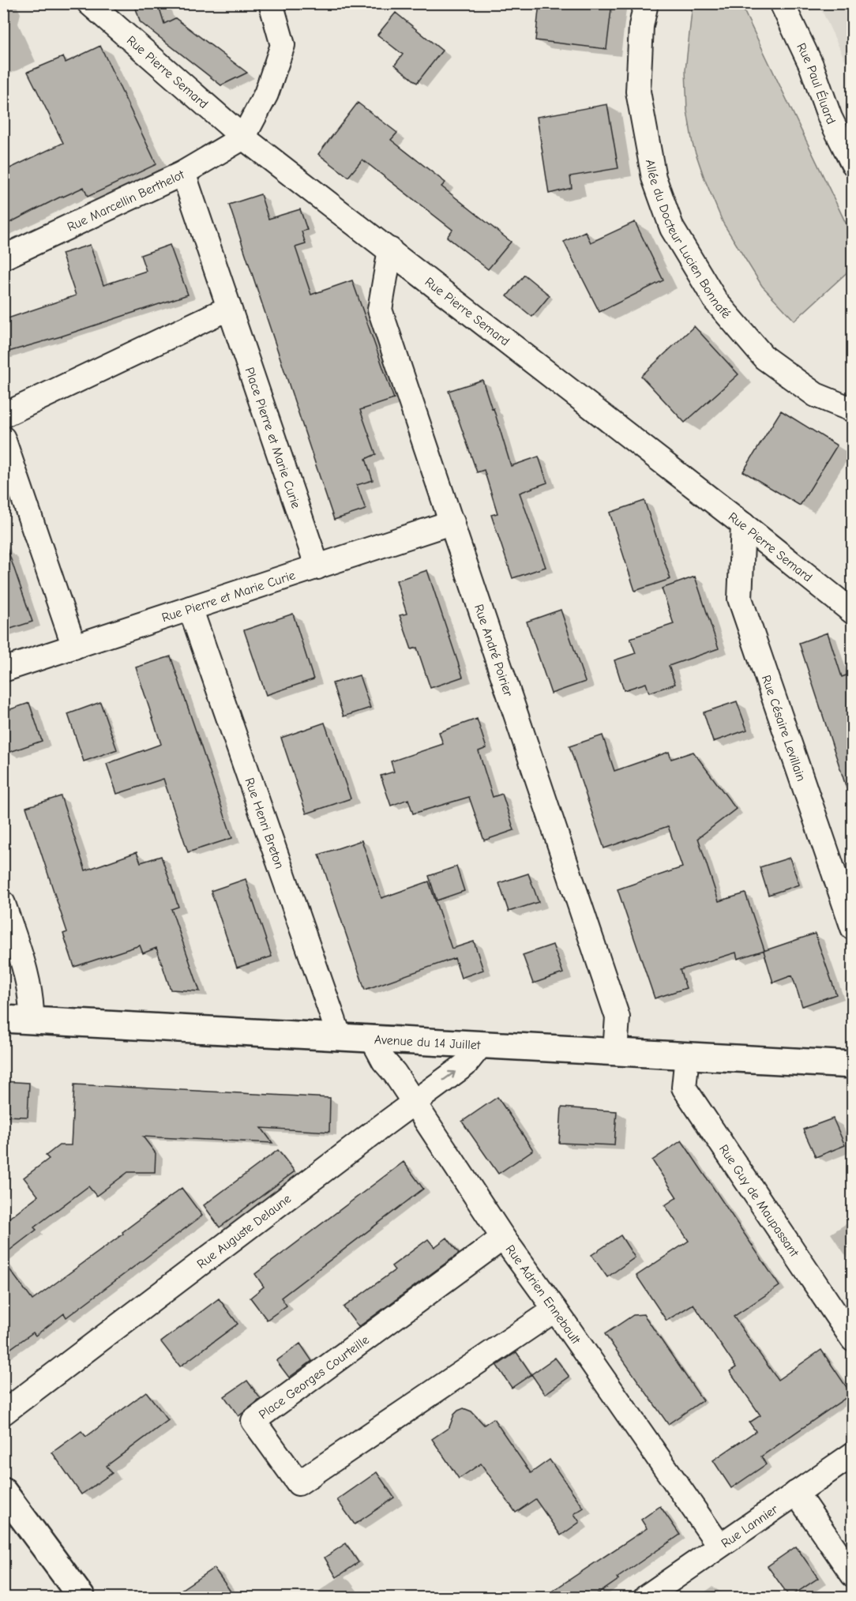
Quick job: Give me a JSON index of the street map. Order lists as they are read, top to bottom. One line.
{"streets":{"main road":["Avenue du 14 Juillet"],"street":["Rue Pierre Semard","Rue Paul Éluard","Rue Marcellin Berthelot","Allée du Docteur Lucien Bonnafé","Place Pierre et Marie Curie","Rue Pierre et Marie Curie","Rue André Poirier","Rue Césaire Levillain","Rue Henri Breton","Rue Guy de Maupassant","Rue Auguste Delaune","Rue Adrien Ennebault","Place Georges Courteille","Rue Lannier"]},"crossings":[["Rue Pierre Semard","Rue Marcellin Berthelot"],["Rue Pierre Semard","Rue André Poirier"],["Rue Pierre Semard","Rue Césaire Levillain"],["Rue Marcellin Berthelot","Place Pierre et Marie Curie"],["Place Pierre et Marie Curie","Rue Pierre et Marie Curie"],["Rue Pierre et Marie Curie","Rue André Poirier"],["Rue Pierre et Marie Curie","Rue Henri Breton"],["Rue André Poirier","Avenue du 14 Juillet"],["Rue Henri Breton","Avenue du 14 Juillet"],["Avenue du 14 Juillet","Rue Guy de Maupassant"],["Avenue du 14 Juillet","Rue Auguste Delaune"],["Avenue du 14 Juillet","Rue Adrien Ennebault"],["Rue Auguste Delaune","Rue Adrien Ennebault"],["Rue Adrien Ennebault","Place Georges Courteille"],["Rue Adrien Ennebault","Rue Lannier"]]}
